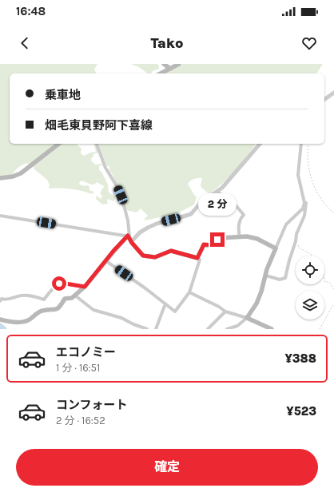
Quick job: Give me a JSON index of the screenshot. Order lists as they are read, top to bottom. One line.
{"page":{"status":"16:48","header":"Tako","banner":["乗車地","畑毛東貝野阿下喜線"],"bubble":"2 分","list":[{"name":"エコノミー","note":"1 分 · 16:51","value":"¥388"},{"name":"コンフォート","note":"2 分 · 16:52","value":"¥523"}],"buttons":"確定"}}
